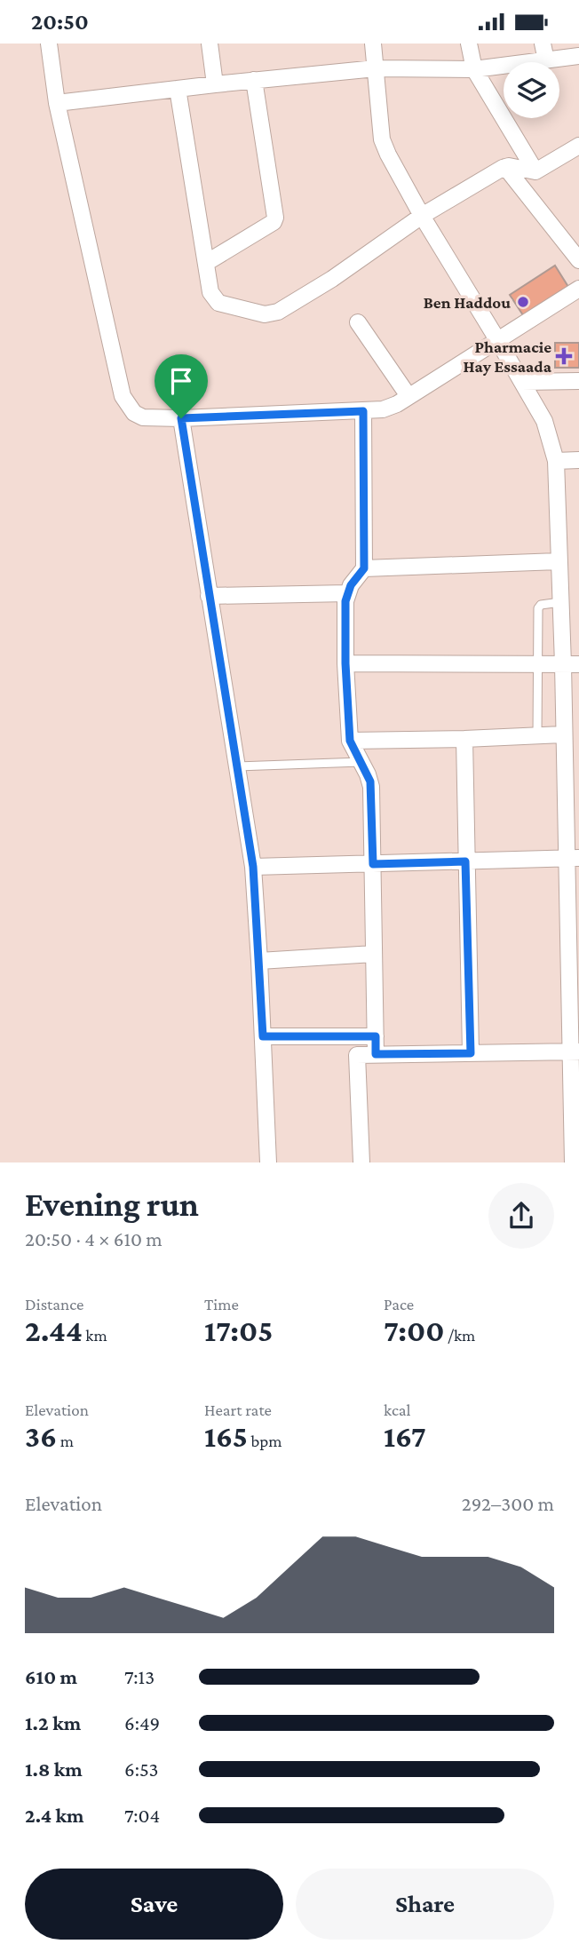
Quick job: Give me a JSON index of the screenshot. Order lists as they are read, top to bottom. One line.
{"places":{"other":["Ben Haddou"],"health":["Pharmacie Hay Essaada"]},"page":{"status":"20:50","heading":["Evening run","20:50 · 4 × 610 m"],"stats":[["Distance","2.44 km"],["Time","17:05"],["Pace","7:00 /km"],["Elevation","36 m"],["Heart rate","165 bpm"],["kcal","167"]],"chart":["Elevation","292–300 m"],"list":[{"name":"610 m","note":"7:13"},{"name":"1.2 km","note":"6:49"},{"name":"1.8 km","note":"6:53"},{"name":"2.4 km","note":"7:04"}],"buttons":["Save","Share"]}}
